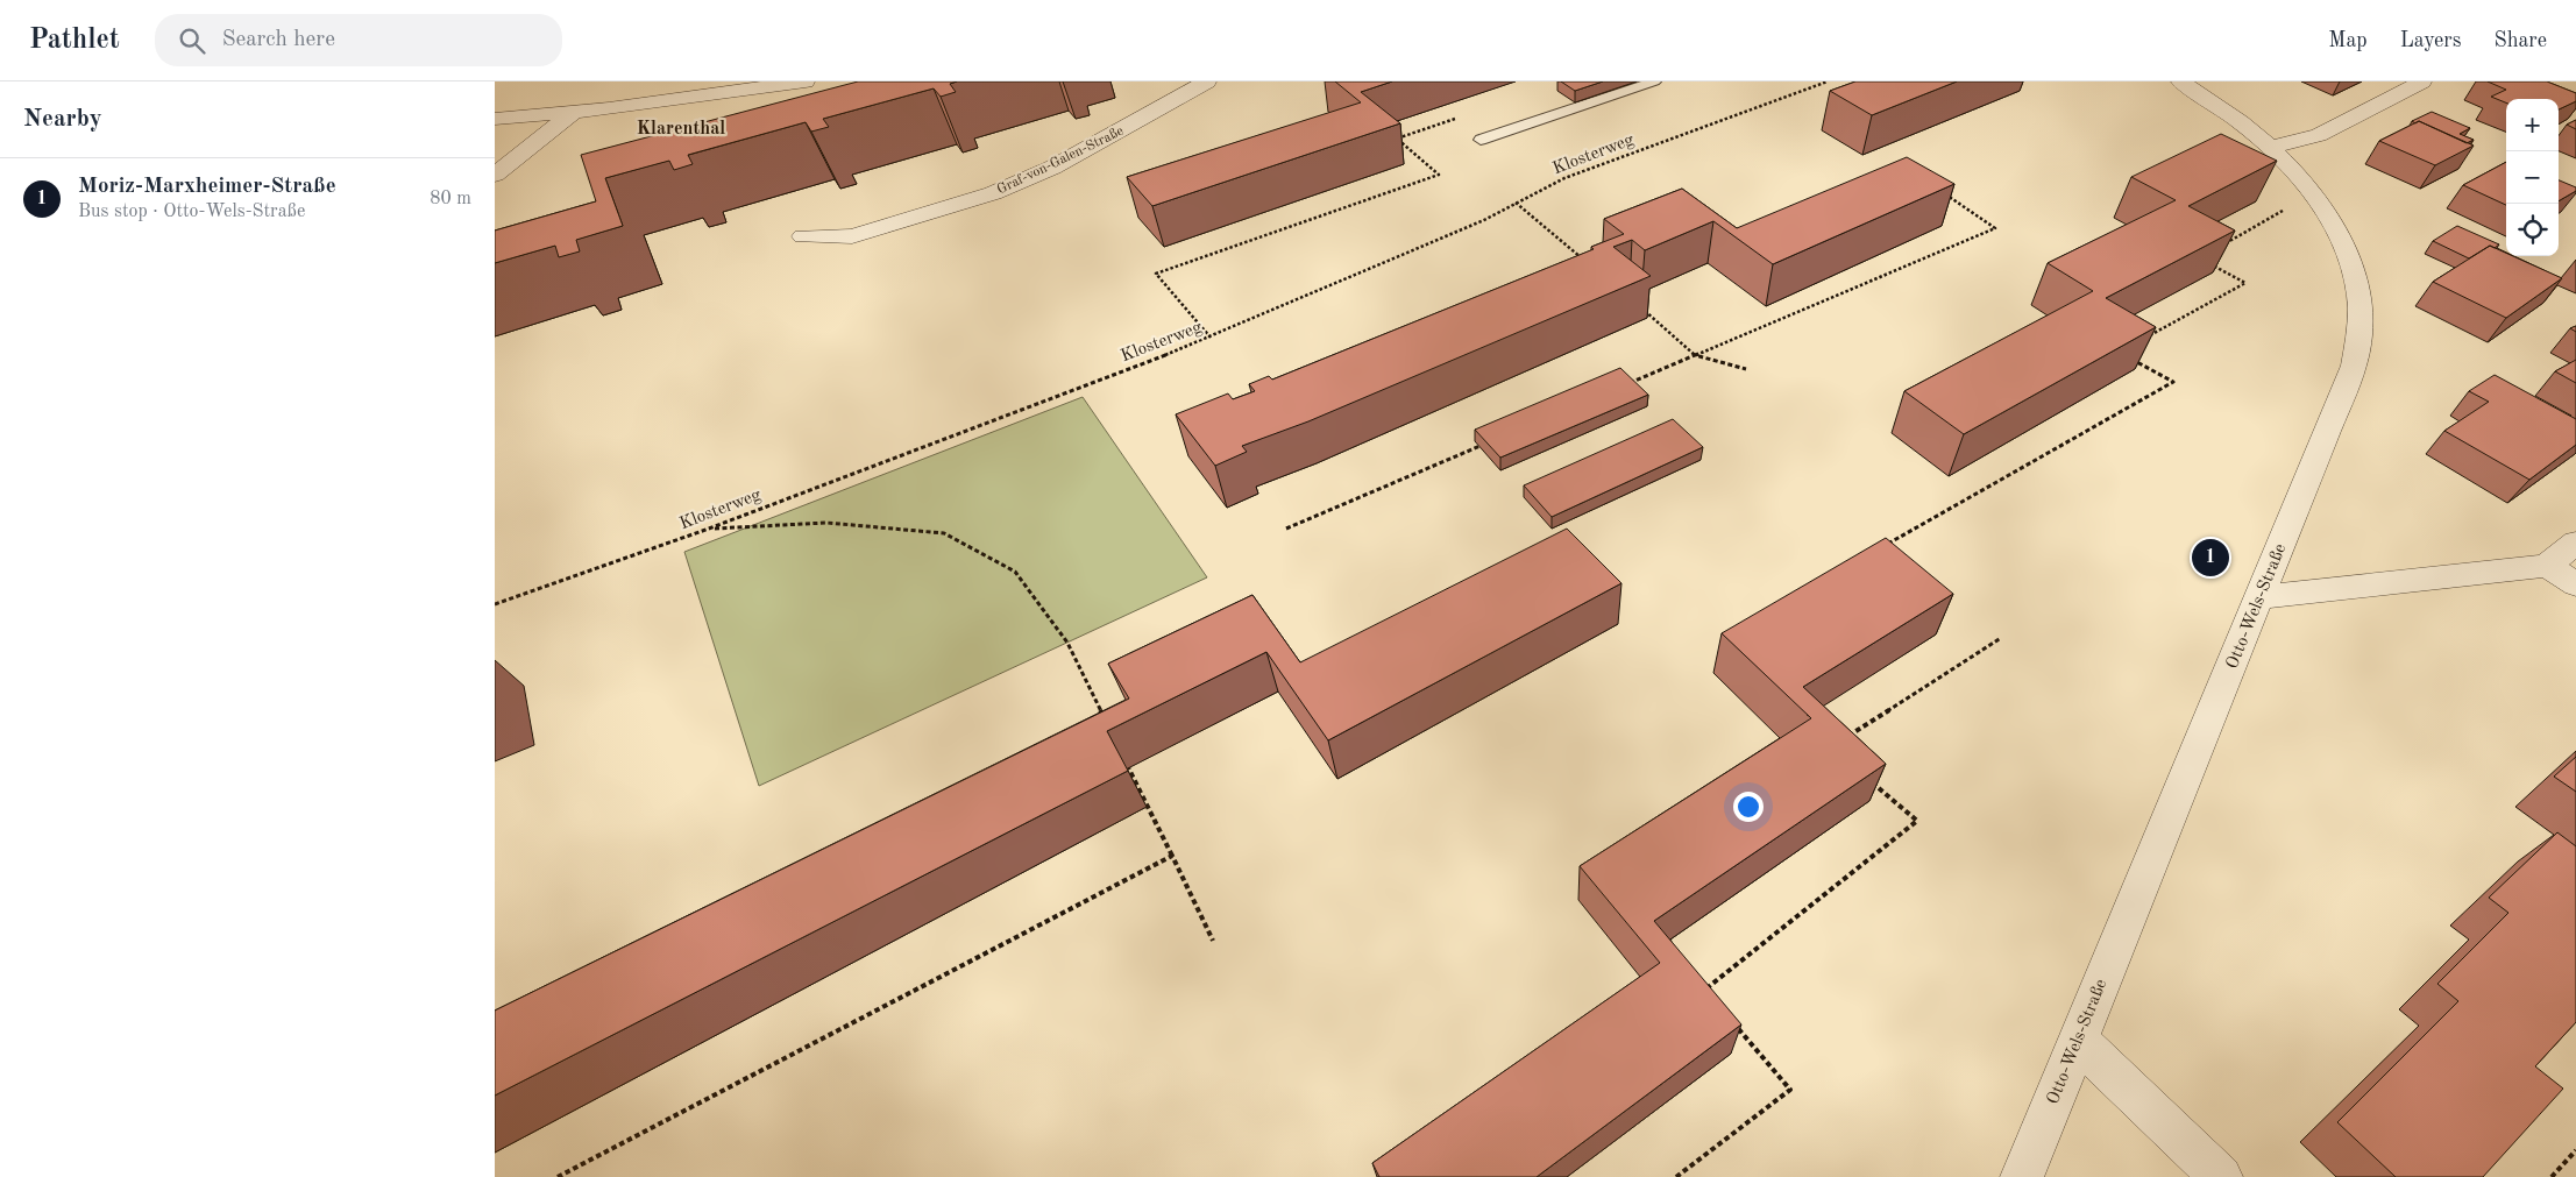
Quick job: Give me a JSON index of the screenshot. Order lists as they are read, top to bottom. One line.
{"streets":{"street":["Graf-von-Galen-Straße","Otto-Wels-Straße"],"path":["Klosterweg"]},"districts":["Klarenthal"],"page":{"header":"Pathlet","search":"Search here","nav":["Map","Layers","Share"],"heading":"Nearby","map_buttons":["+","−"],"list":[{"mark":"1","name":"Moriz-Marxheimer-Straße","note":"Bus stop · Otto-Wels-Straße","value":"80 m"}],"pins":"1"}}
